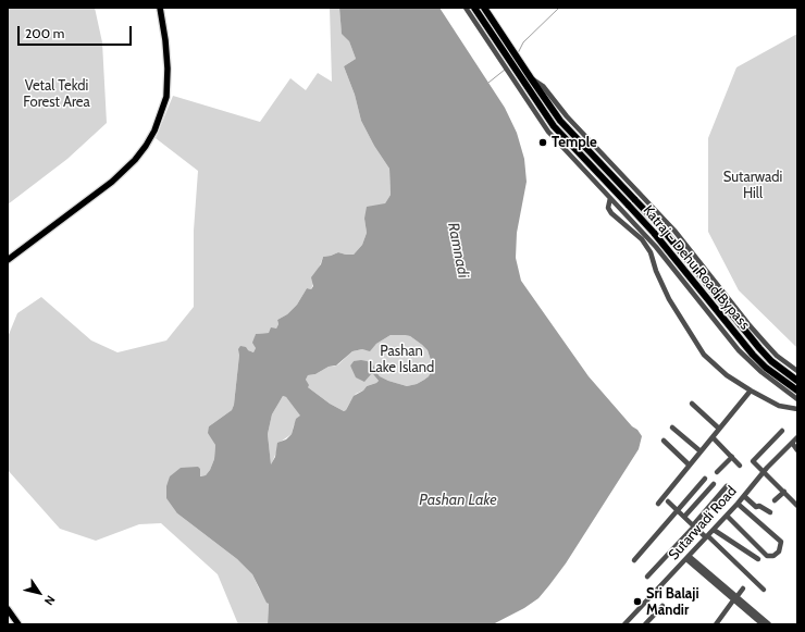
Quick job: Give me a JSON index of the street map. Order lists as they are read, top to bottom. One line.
{"streets":{"highway":["Katraj - Dehu Road Bypass"],"street":["Sutarwadi Road"]},"water":["Ramnadi","Pashan Lake"],"parks":["Vetal Tekdi Forest Area","Sutarwadi Hill","Pashan Lake Island"],"places":["Temple","Sri Balaji Mandir"],"scale_bar":"200 m","north":"bottom right"}
